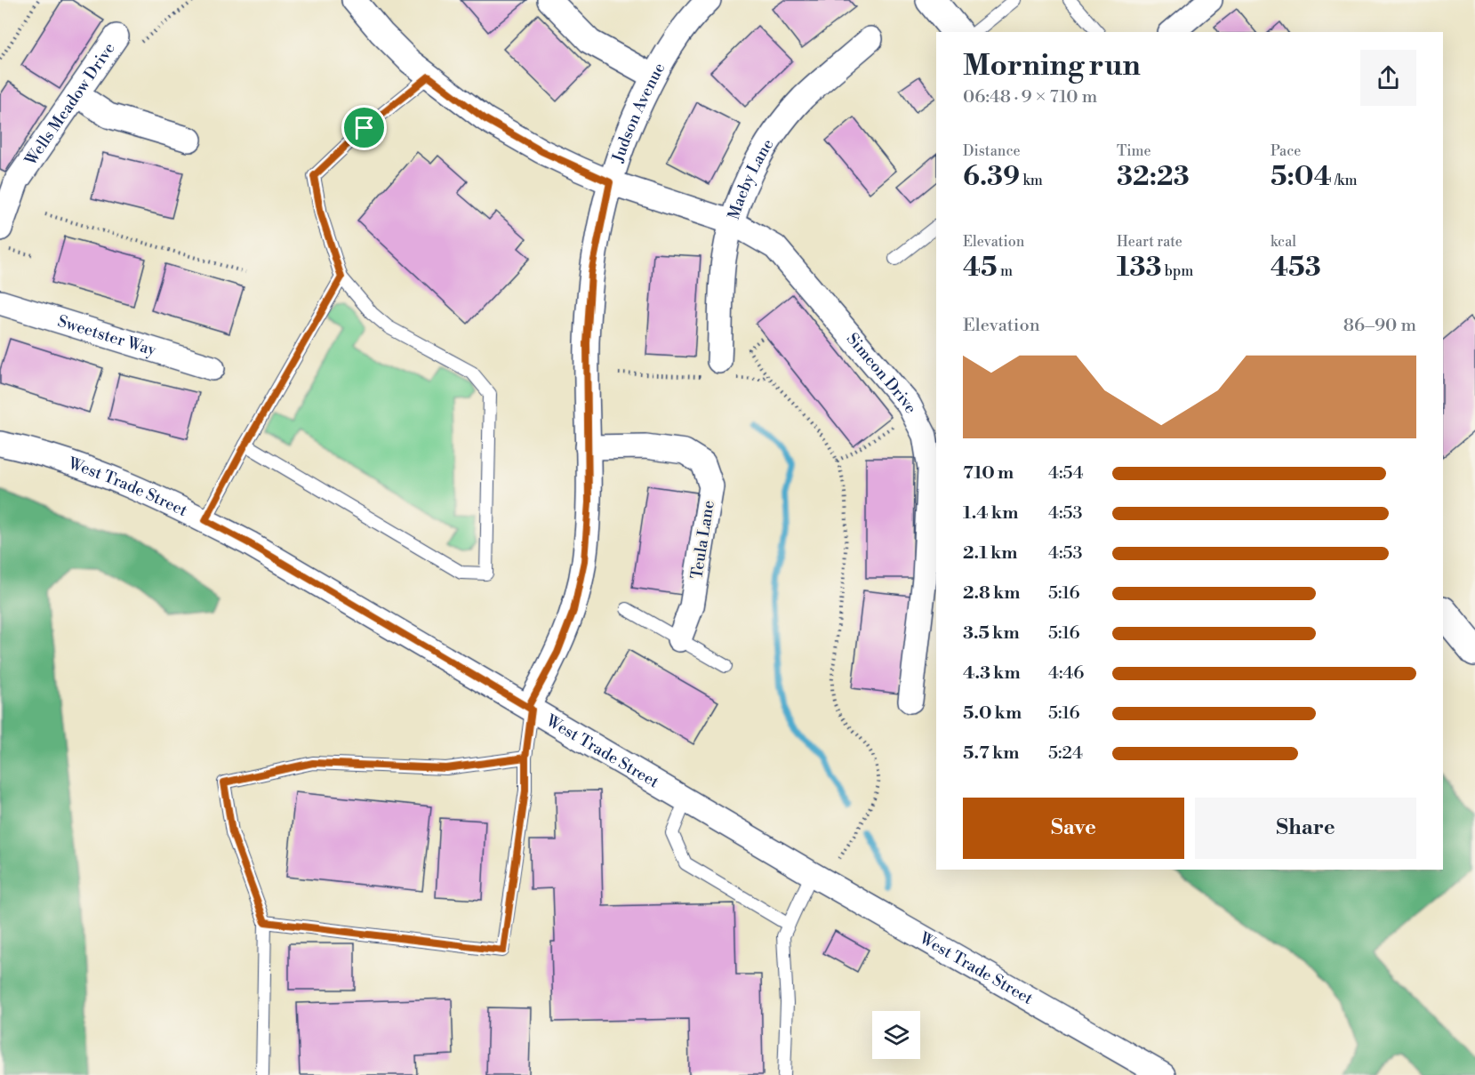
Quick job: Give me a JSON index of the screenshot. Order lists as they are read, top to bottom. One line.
{"streets":{"street":["Wells Meadow Drive","Judson Avenue","Maeby Lane","Sweetster Way","Simeon Drive","West Trade Street","Teula Lane"]},"crossings":[["Judson Avenue","Simeon Drive"],["Judson Avenue","West Trade Street"],["Judson Avenue","Teula Lane"],["Maeby Lane","Simeon Drive"]],"page":{"heading":["Morning run","06:48 · 9 × 710 m"],"stats":[["Distance","6.39 km"],["Time","32:23"],["Pace","5:04 /km"],["Elevation","45 m"],["Heart rate","133 bpm"],["kcal","453"]],"chart":["Elevation","86–90 m"],"list":[{"name":"710 m","note":"4:54"},{"name":"1.4 km","note":"4:53"},{"name":"2.1 km","note":"4:53"},{"name":"2.8 km","note":"5:16"},{"name":"3.5 km","note":"5:16"},{"name":"4.3 km","note":"4:46"},{"name":"5.0 km","note":"5:16"},{"name":"5.7 km","note":"5:24"}],"buttons":["Save","Share"]}}
